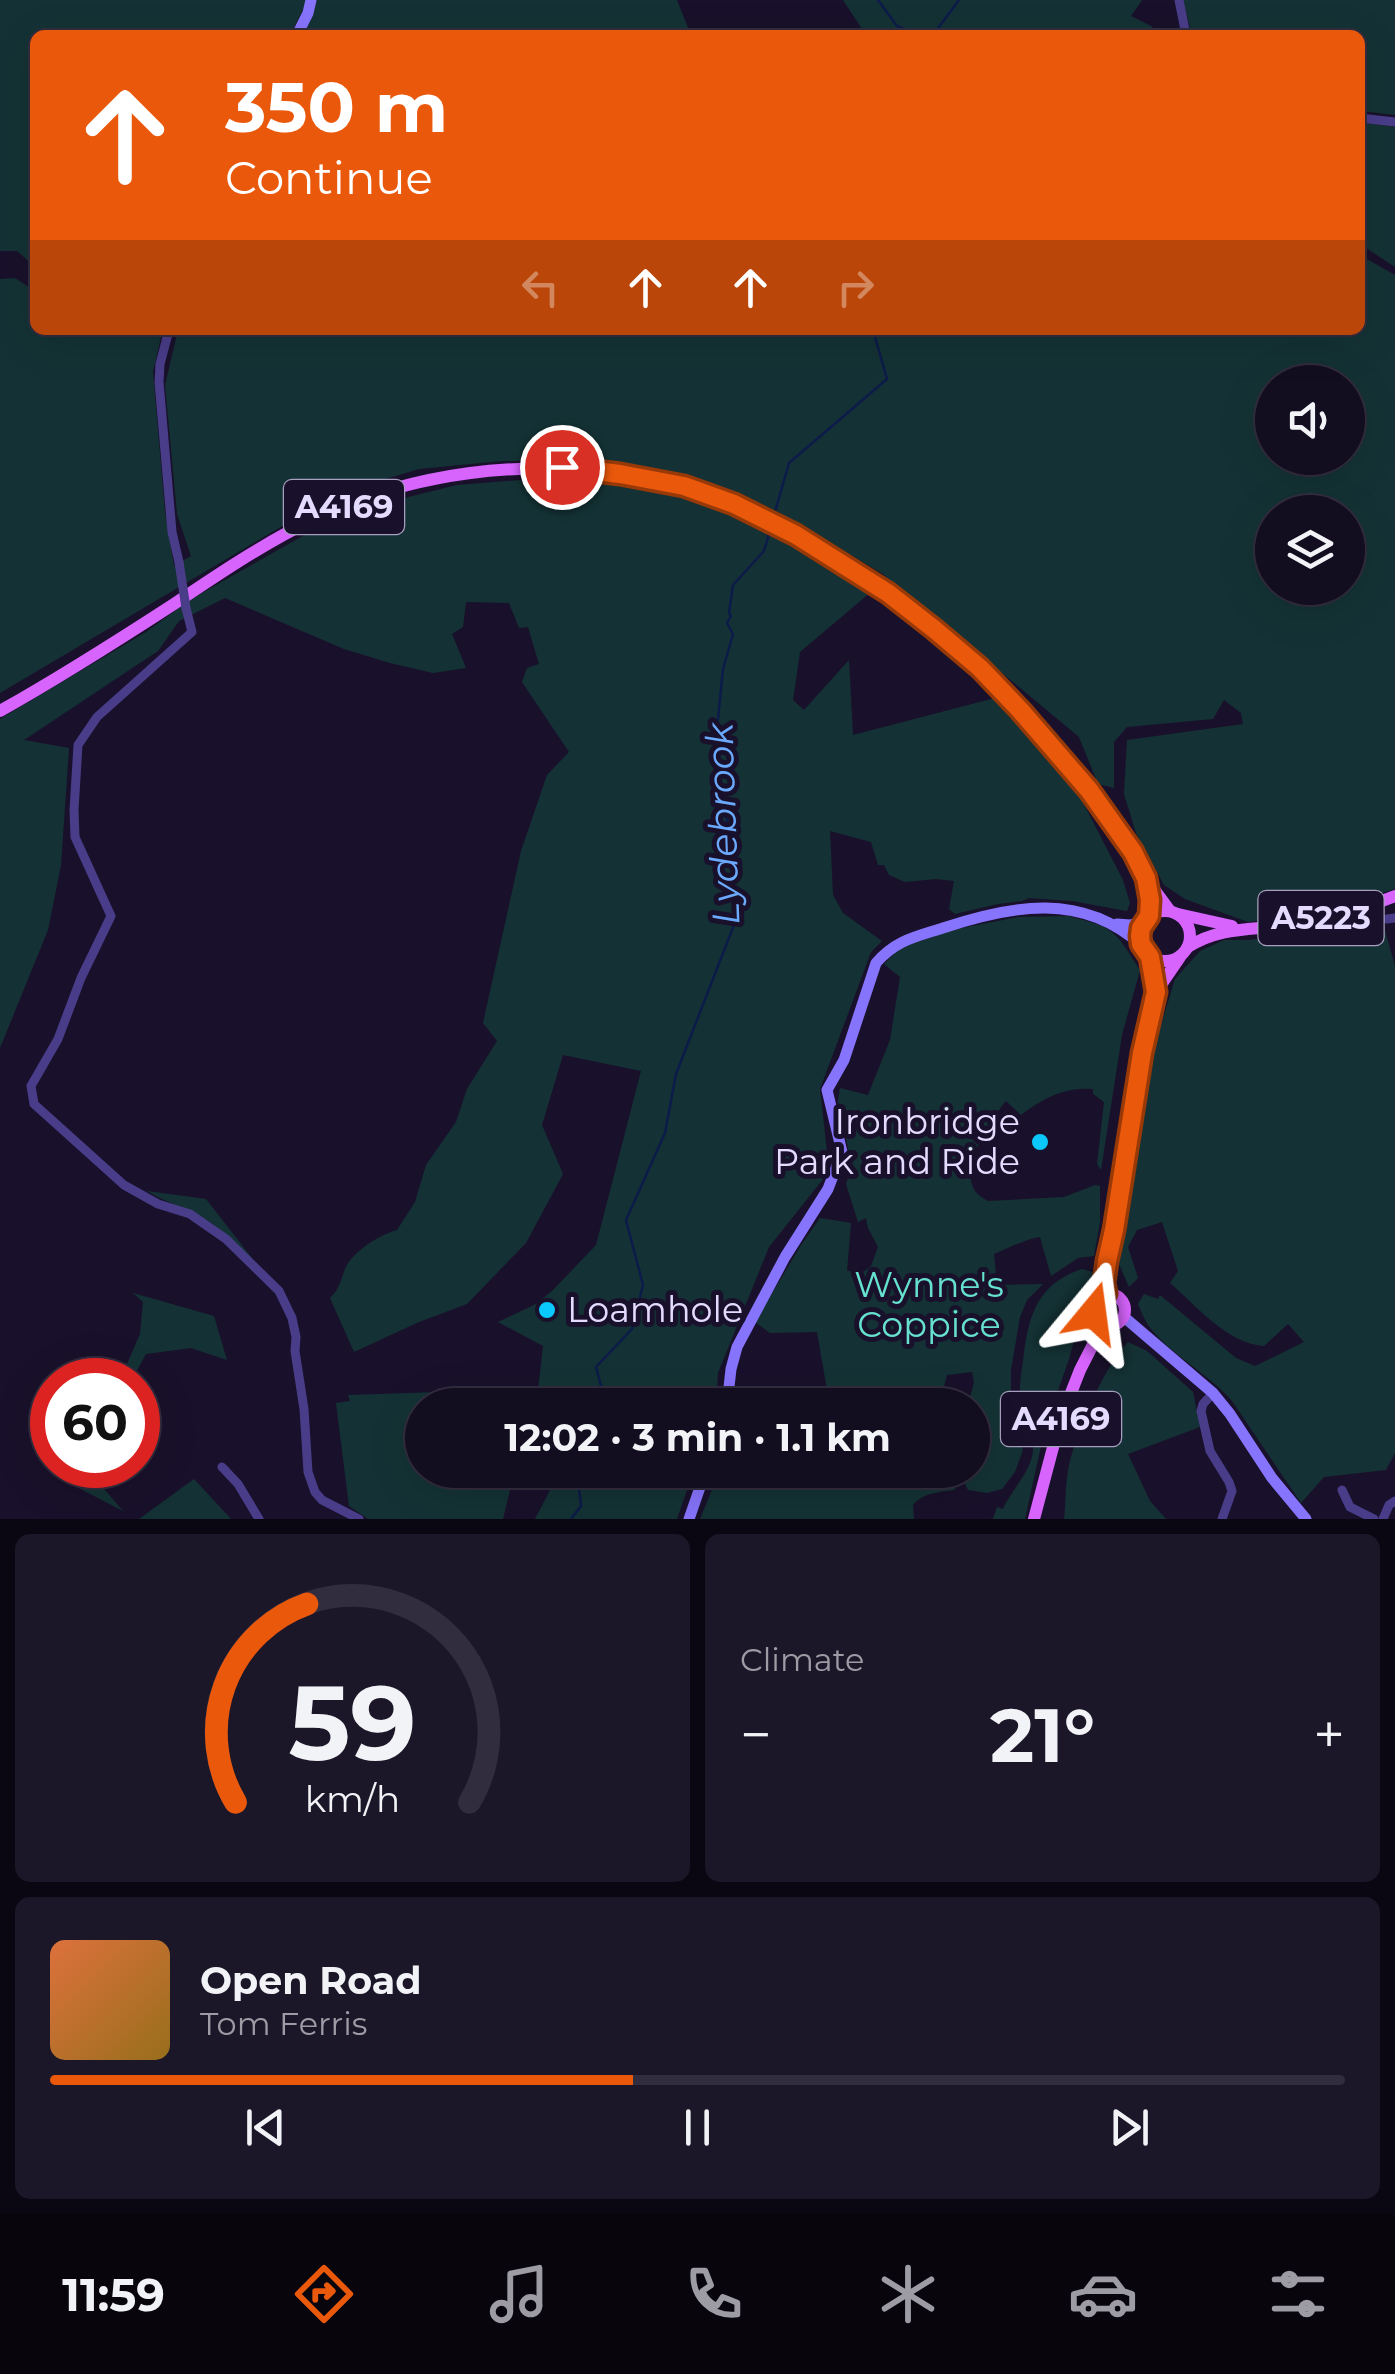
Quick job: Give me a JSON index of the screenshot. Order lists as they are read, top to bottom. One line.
{"streets":{"main road":["A4169","A5223"]},"crossings":[["A4169","A5223"]],"water":["Lydebrook"],"parks":["Wynne's Coppice"],"places":["Ironbridge Park and Ride","Loamhole"],"page":{"turn":["350 m","Continue"],"limit":"60","trip":"12:02 · 3 min · 1.1 km","tile":"Climate","heat":["−","21°","+"],"song":["Open Road","Tom Ferris"],"tabs":"11:59","gauge":["59","km/h"]}}
